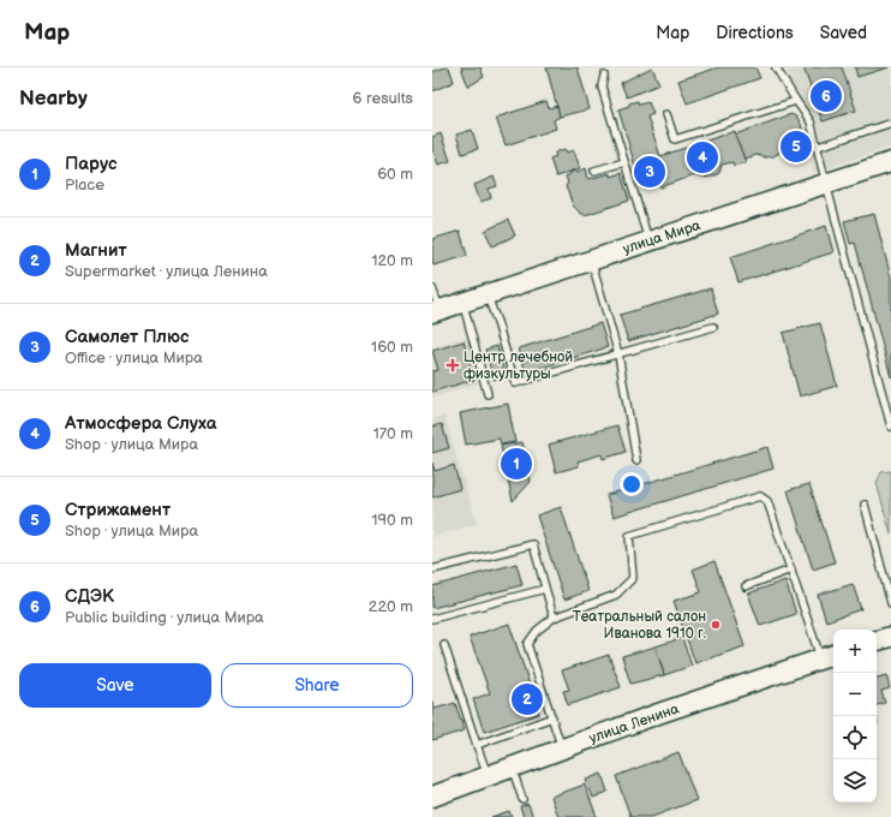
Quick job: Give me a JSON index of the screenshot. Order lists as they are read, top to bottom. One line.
{"streets":{"main road":["улица Мира","улица Ленина"]},"places":{"health":["Центр лечебной физкультуры"],"other":["Театральный салон Иванова 1910 г."]},"page":{"header":"Map","nav":["Map","Directions","Saved"],"heading":["Nearby","6 results"],"pins":["6","5","4","3","1","2"],"list":[{"mark":"1","name":"Парус","note":"Place","value":"60 m"},{"mark":"2","name":"Магнит","note":"Supermarket · улица Ленина","value":"120 m"},{"mark":"3","name":"Самолет Плюс","note":"Office · улица Мира","value":"160 m"},{"mark":"4","name":"Атмосфера Слуха","note":"Shop · улица Мира","value":"170 m"},{"mark":"5","name":"Стрижамент","note":"Shop · улица Мира","value":"190 m"},{"mark":"6","name":"СДЭК","note":"Public building · улица Мира","value":"220 m"}],"map_buttons":["+","−"],"buttons":["Save","Share"]}}
